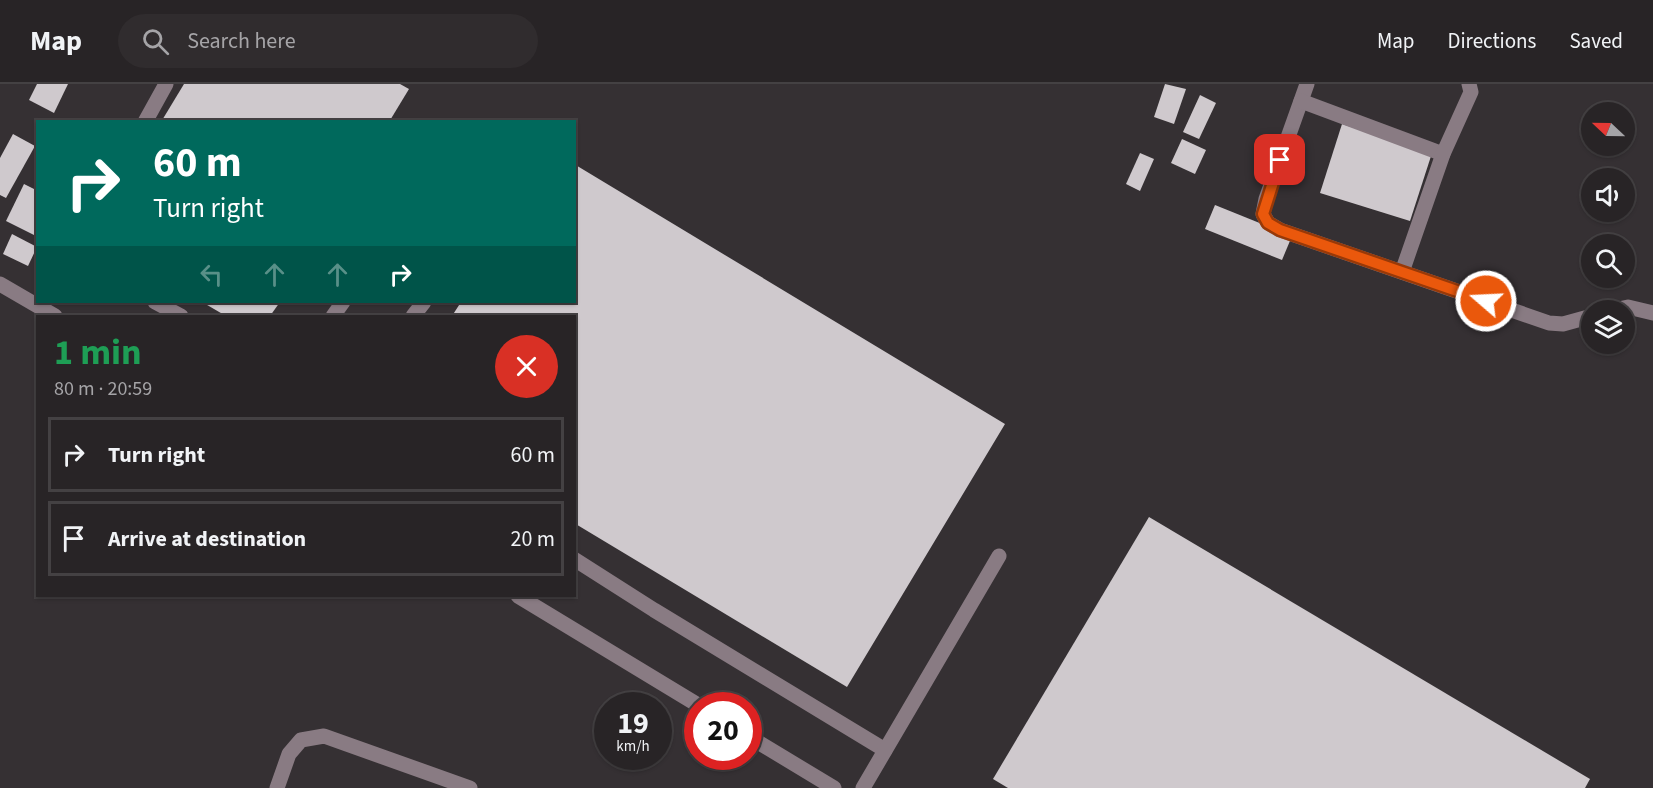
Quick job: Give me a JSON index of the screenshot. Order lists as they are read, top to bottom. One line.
{"north":"left","page":{"header":"Map","search":"Search here","nav":["Map","Directions","Saved"],"turn":["60 m","Turn right"],"heading":["1 min","80 m · 20:59"],"list":[{"name":"Turn right","value":"60 m"},{"name":"Arrive at destination","value":"20 m"}],"speed":"19 km/h","limit":"20"}}
